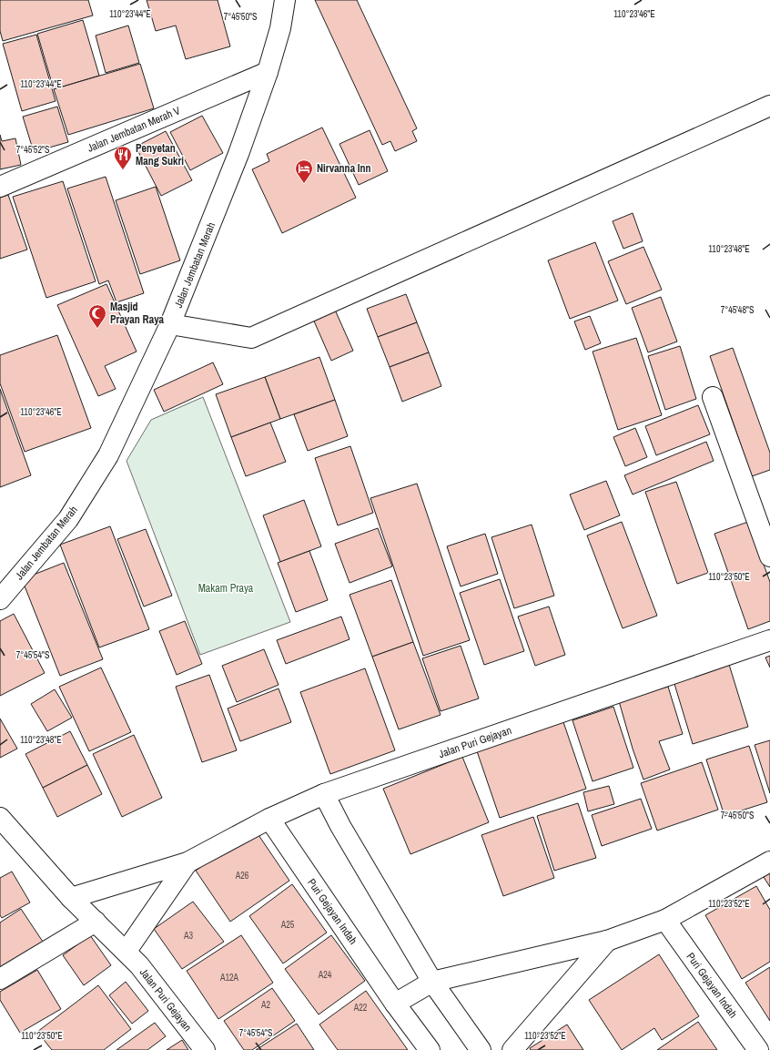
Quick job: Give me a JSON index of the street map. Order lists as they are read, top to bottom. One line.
{"streets":{"street":["Jalan Jembatan Merah V","Jalan Jembatan Merah","Jalan Puri Gejayan","Puri Gejayan Indah"]},"crossings":[["Jalan Jembatan Merah V","Jalan Jembatan Merah"],["Jalan Puri Gejayan","Puri Gejayan Indah"]],"parks":["Makam Praya"],"places":{"restaurant":["Penyetan Mang Sukri"],"hotel":["Nirvanna Inn"],"mosque":["Masjid Prayan Raya"]},"house_numbers":["A26","A25","A3","A24","A12A","A2","A22"],"coordinates":["110°23'44\"E","110°23'46\"E","7°45'50\"S","7°45'52\"S","110°23'48\"E","7°45'48\"S","110°23'50\"E","7°45'54\"S","110°23'52\"E"]}
